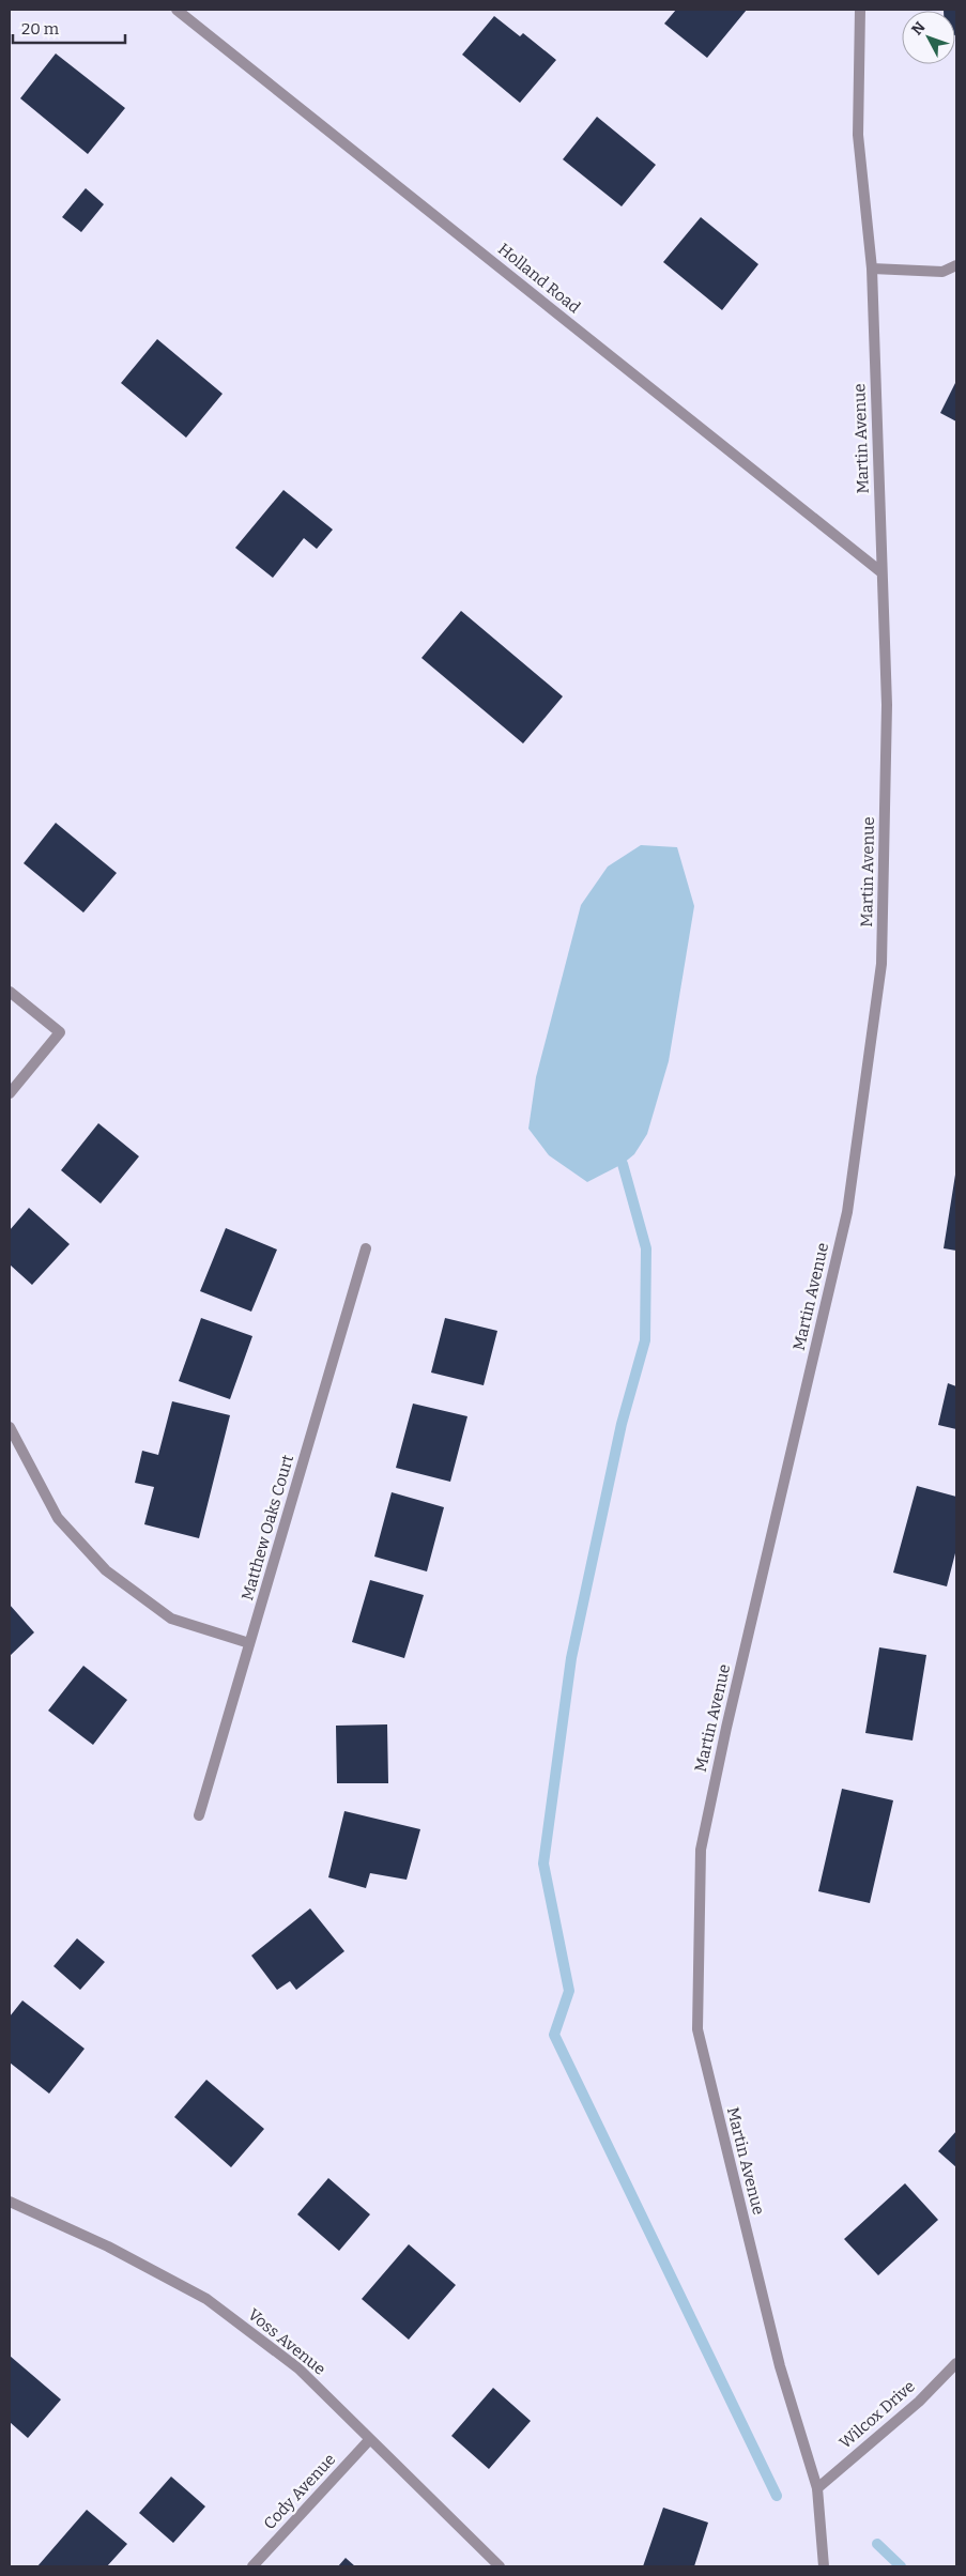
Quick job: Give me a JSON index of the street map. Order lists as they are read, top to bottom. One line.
{"streets":{"street":["Holland Road","Martin Avenue","Matthew Oaks Court","Voss Avenue","Wilcox Drive","Cody Avenue"]},"crossings":[["Holland Road","Martin Avenue"],["Martin Avenue","Wilcox Drive"],["Voss Avenue","Cody Avenue"]],"scale_bar":"20 m","north":"top left"}
